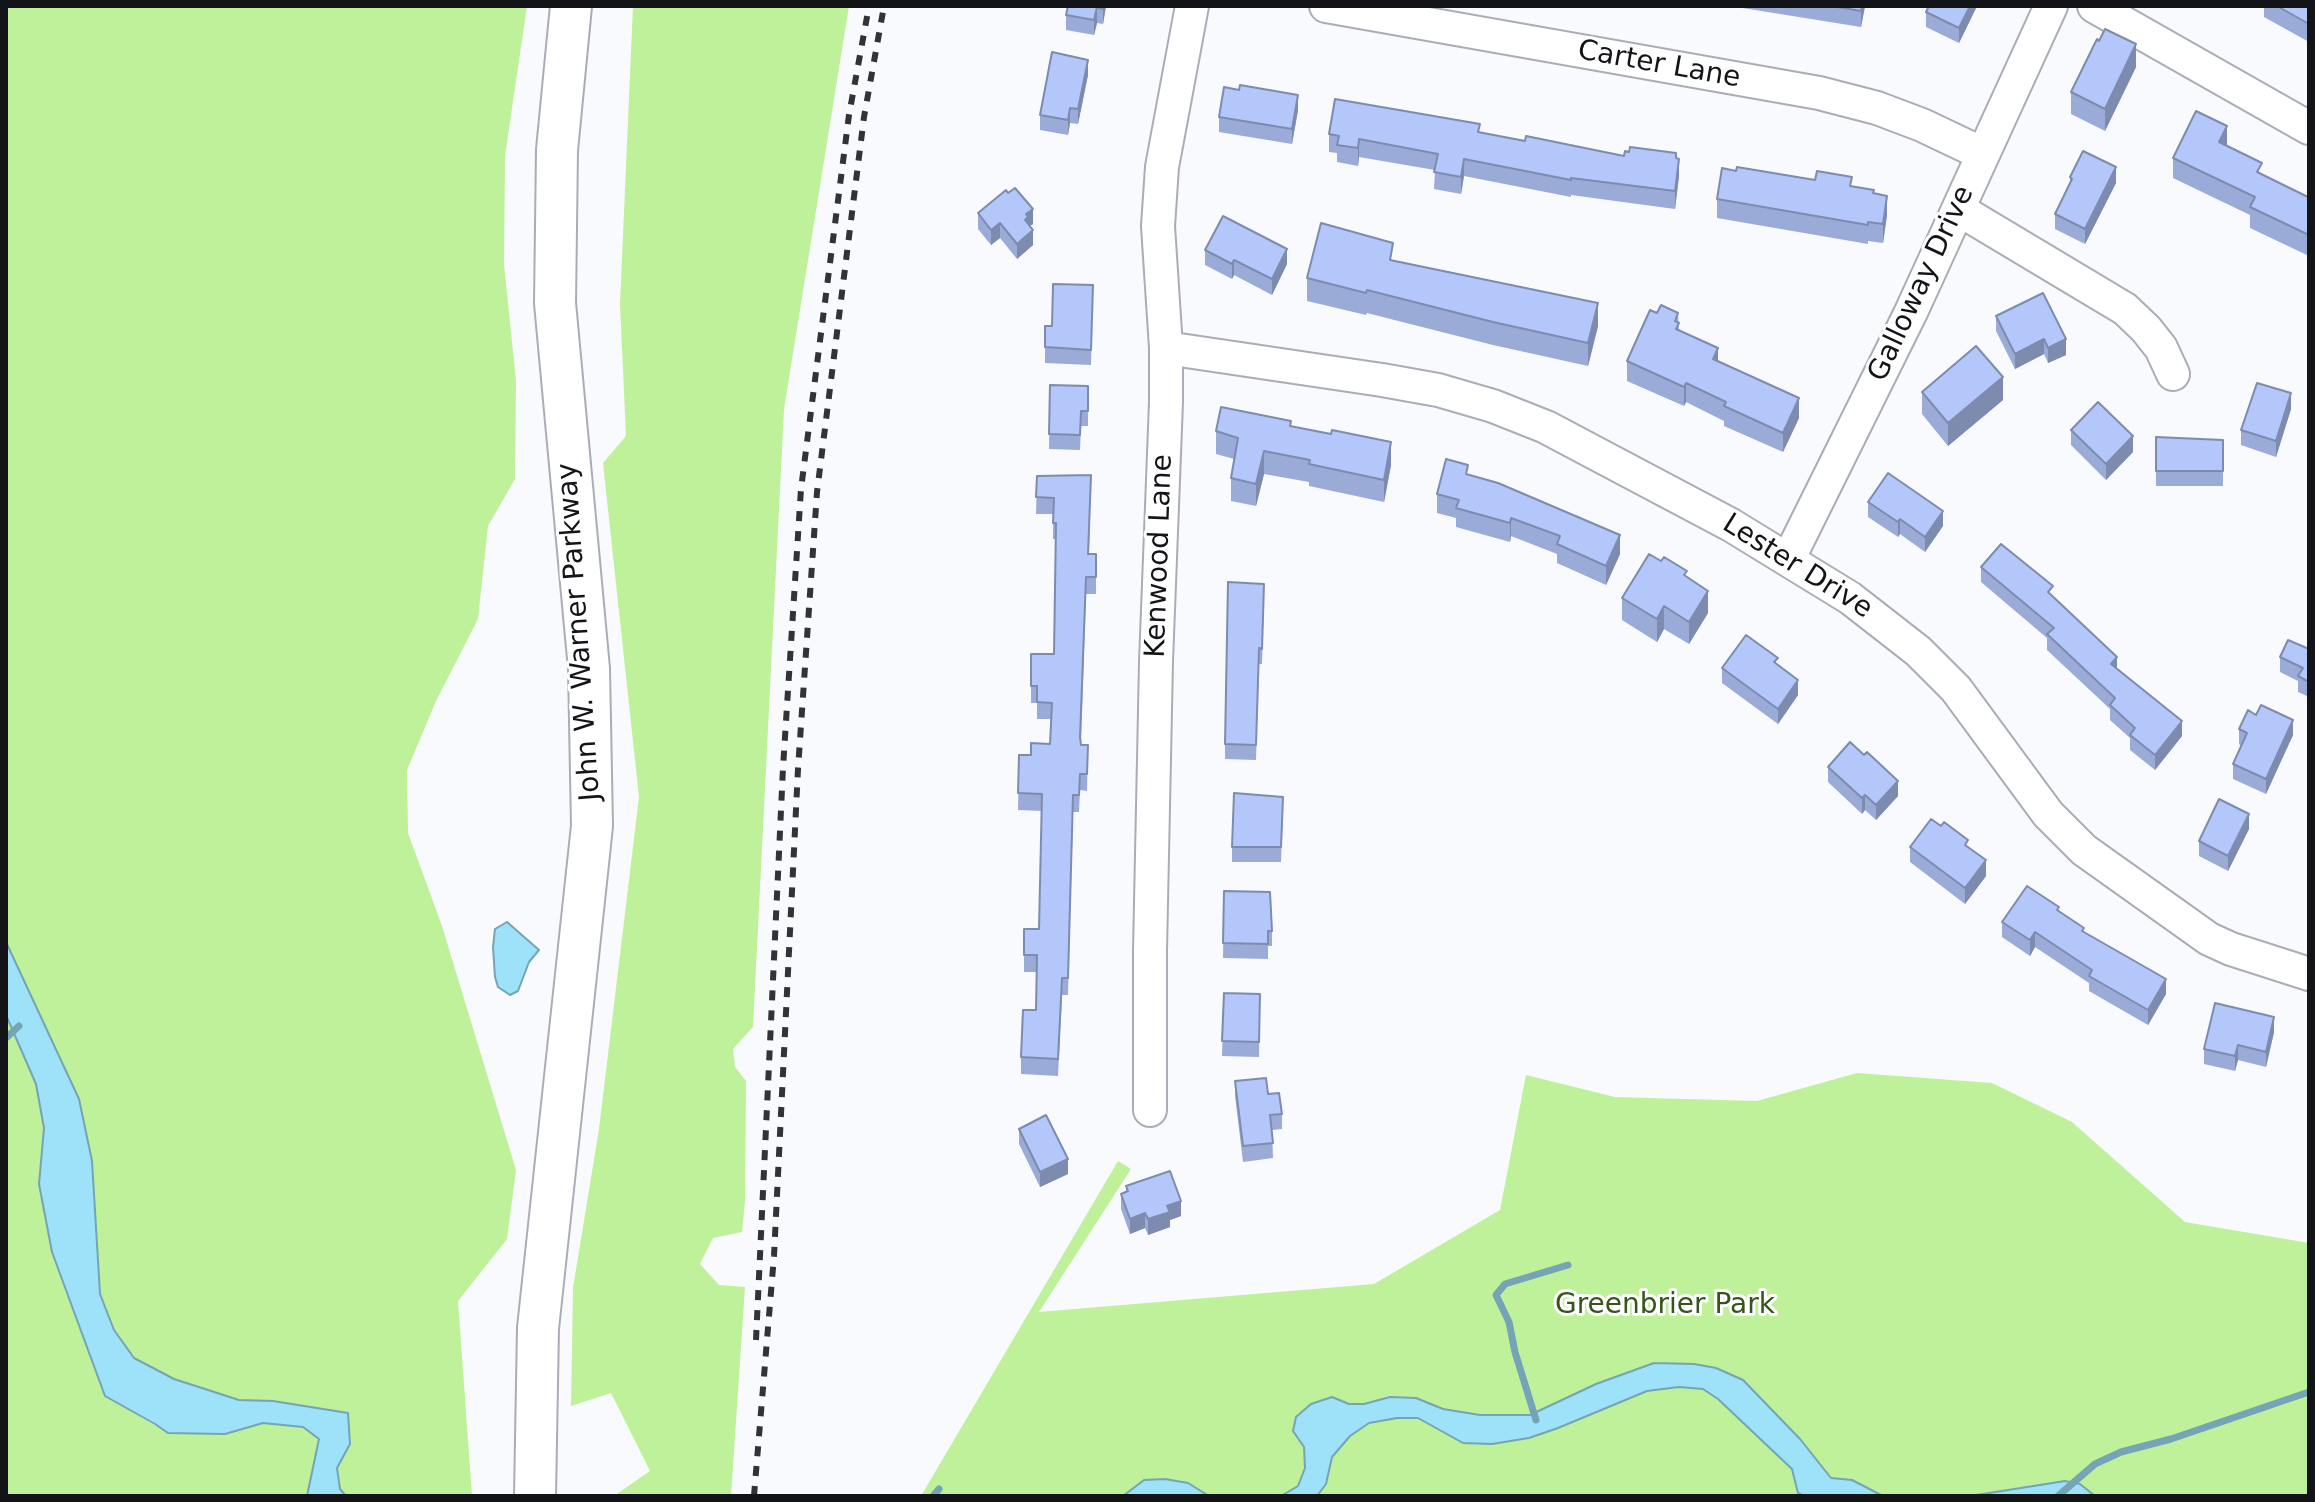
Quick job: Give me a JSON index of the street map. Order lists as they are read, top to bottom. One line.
{"streets":{"main road":["John W. Warner Parkway"],"street":["Carter Lane","Galloway Drive","Kenwood Lane","Lester Drive"]},"crossings":[["Carter Lane","Galloway Drive"],["Galloway Drive","Lester Drive"],["Kenwood Lane","Lester Drive"]],"parks":["Greenbrier Park"]}
